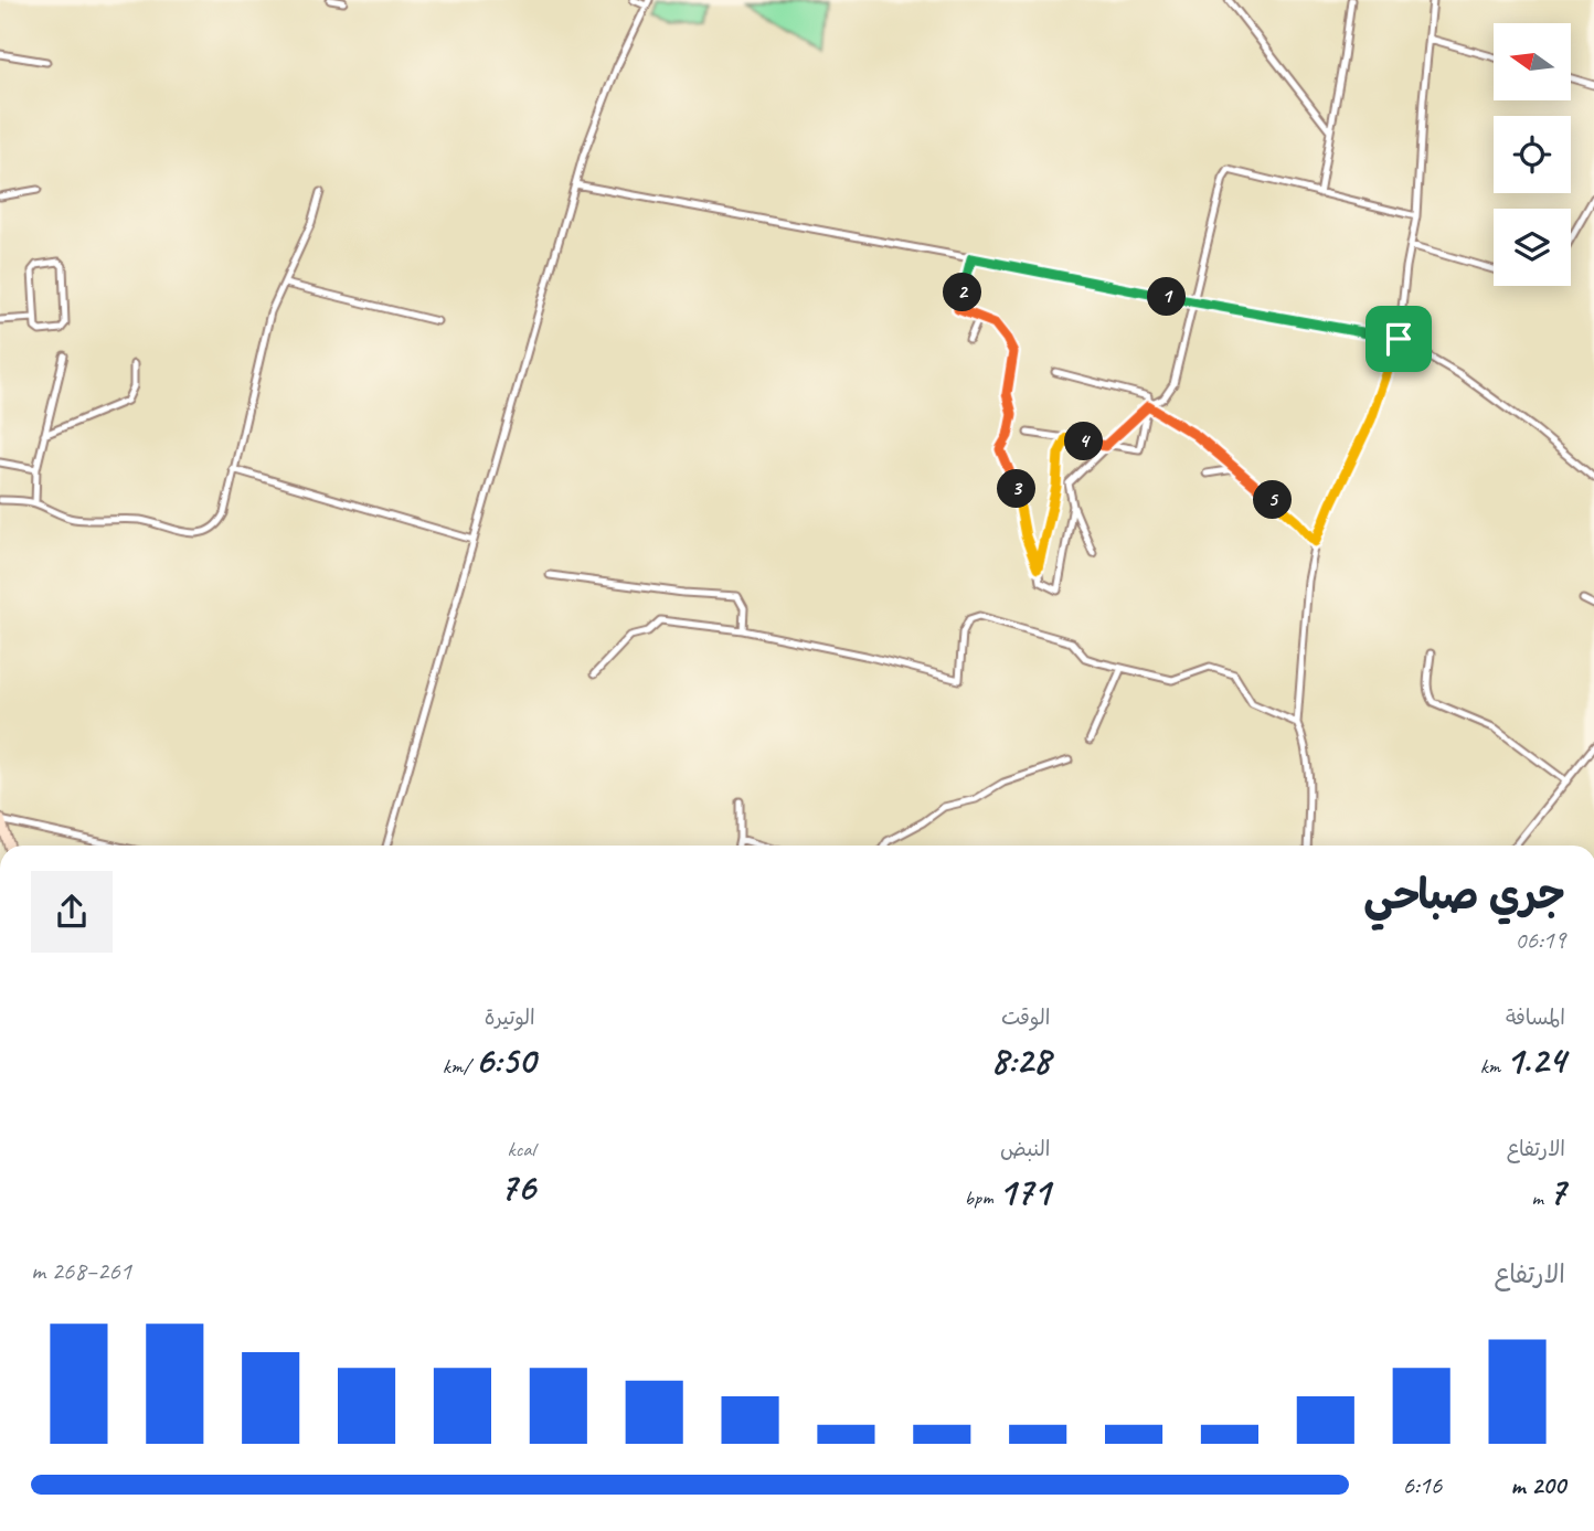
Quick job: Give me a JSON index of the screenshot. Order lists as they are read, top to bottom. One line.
{"north":"left","page":{"pins":["2","1","4","3","5"],"heading":["جري صباحي","06:19"],"stats":[["المسافة","1.24 km"],["الوقت","8:28"],["الوتيرة","6:50 /km"],["الارتفاع","7 m"],["النبض","171 bpm"],["kcal","76"]],"chart":["الارتفاع","261–268 m"],"list":[{"name":"200 m","note":"6:16"}]}}
